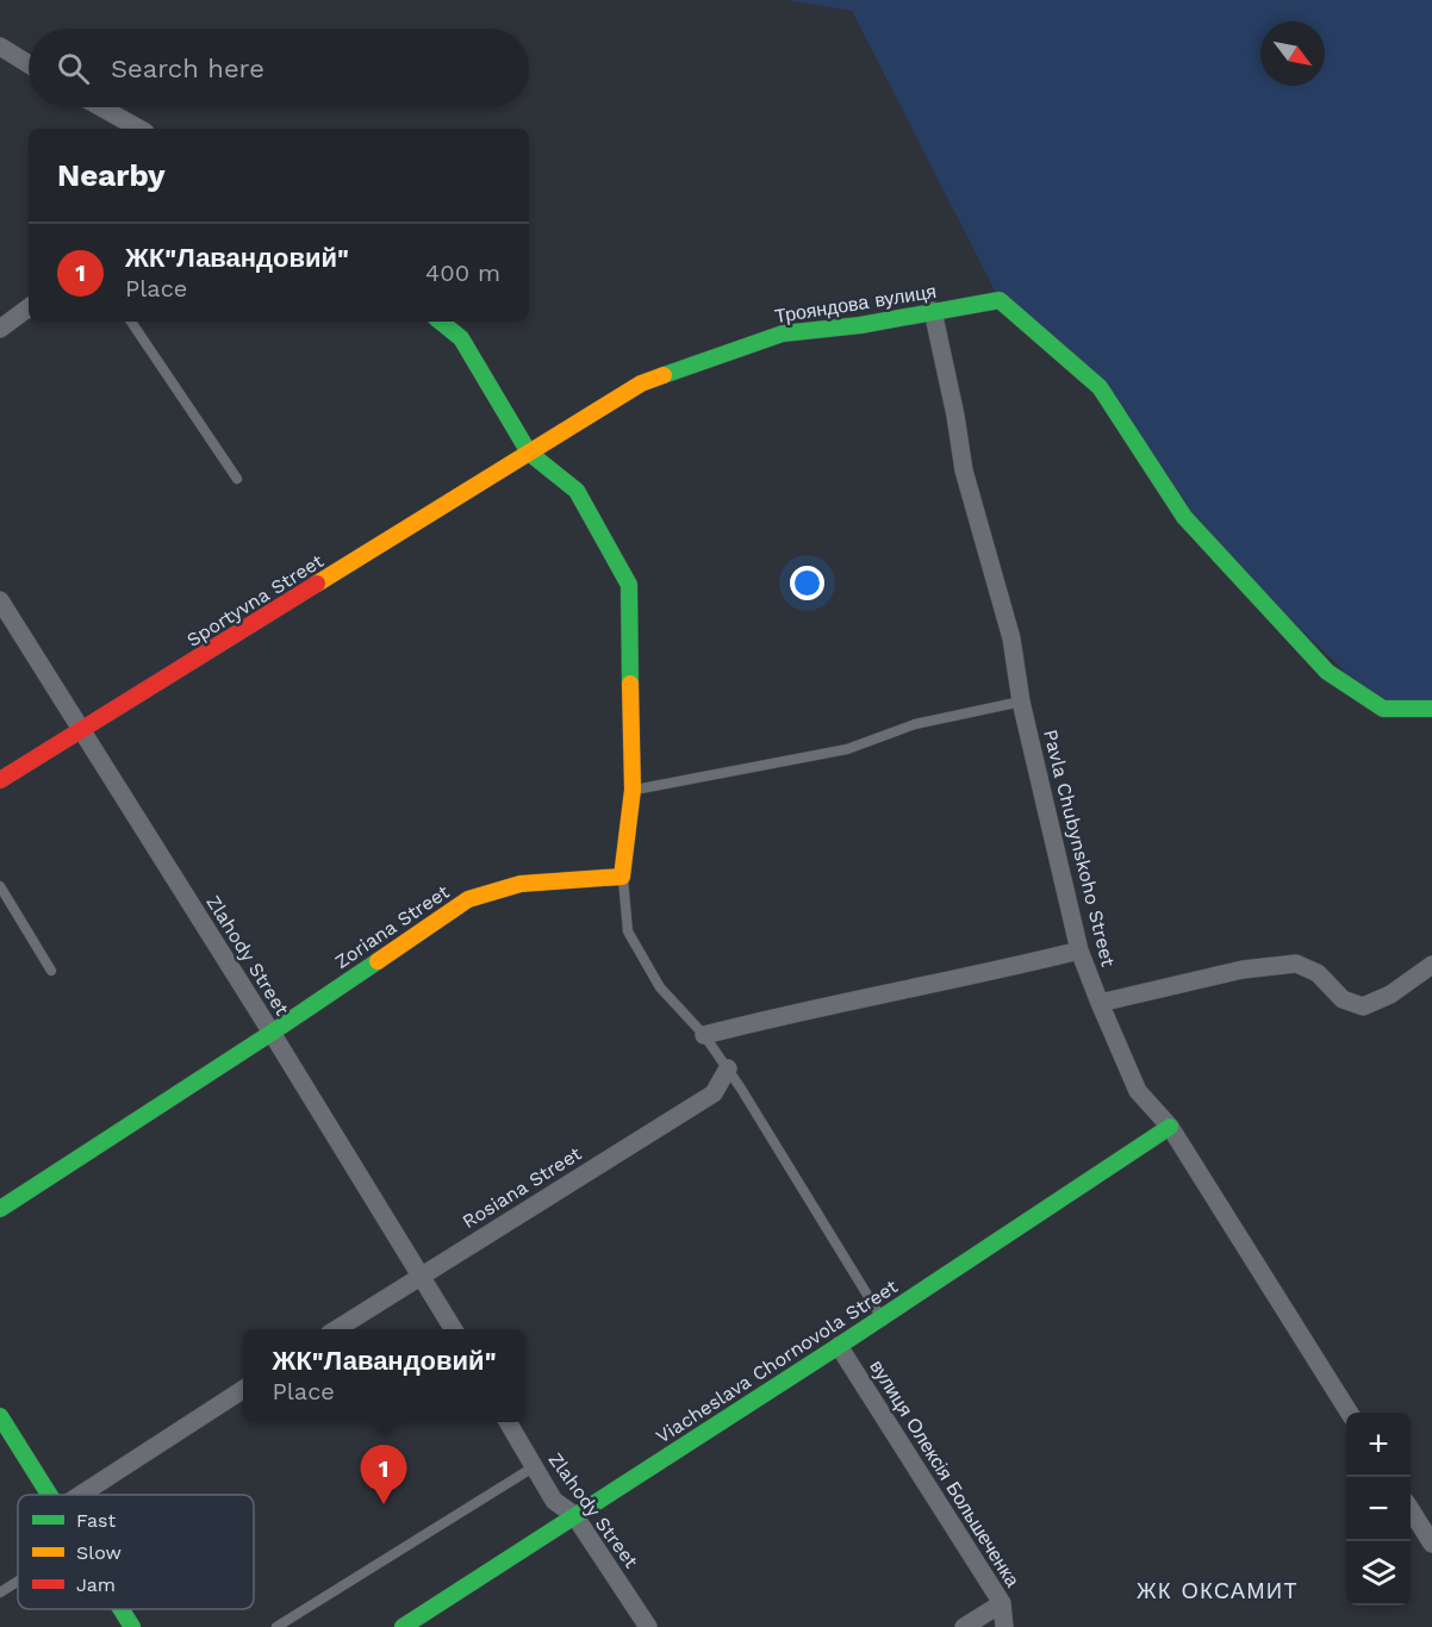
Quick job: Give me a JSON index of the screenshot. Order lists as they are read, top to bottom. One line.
{"streets":{"street":["Трояндова вулиця","Sportyvna Street","Pavla Chubynskoho Street","Zoriana Street","Zlahody Street","Rosiana Street","Viacheslava Chornovola Street","вулиця Олексія Большеченка"]},"crossings":[["Трояндова вулиця","Sportyvna Street"],["Трояндова вулиця","Pavla Chubynskoho Street"],["Sportyvna Street","Zlahody Street"],["Pavla Chubynskoho Street","Viacheslava Chornovola Street"],["Zoriana Street","Zlahody Street"],["Zlahody Street","Rosiana Street"],["Zlahody Street","Viacheslava Chornovola Street"],["Viacheslava Chornovola Street","вулиця Олексія Большеченка"]],"districts":["ЖК ОКСАМИТ"],"legend":["Fast","Slow","Jam"],"north":"bottom right","page":{"search":"Search here","heading":"Nearby","list":[{"mark":"1","name":"ЖК\"Лавандовий\"","note":"Place","value":"400 m"}],"popup":["ЖК\"Лавандовий\"","Place"],"map_buttons":["+","−"],"pins":"1"}}
